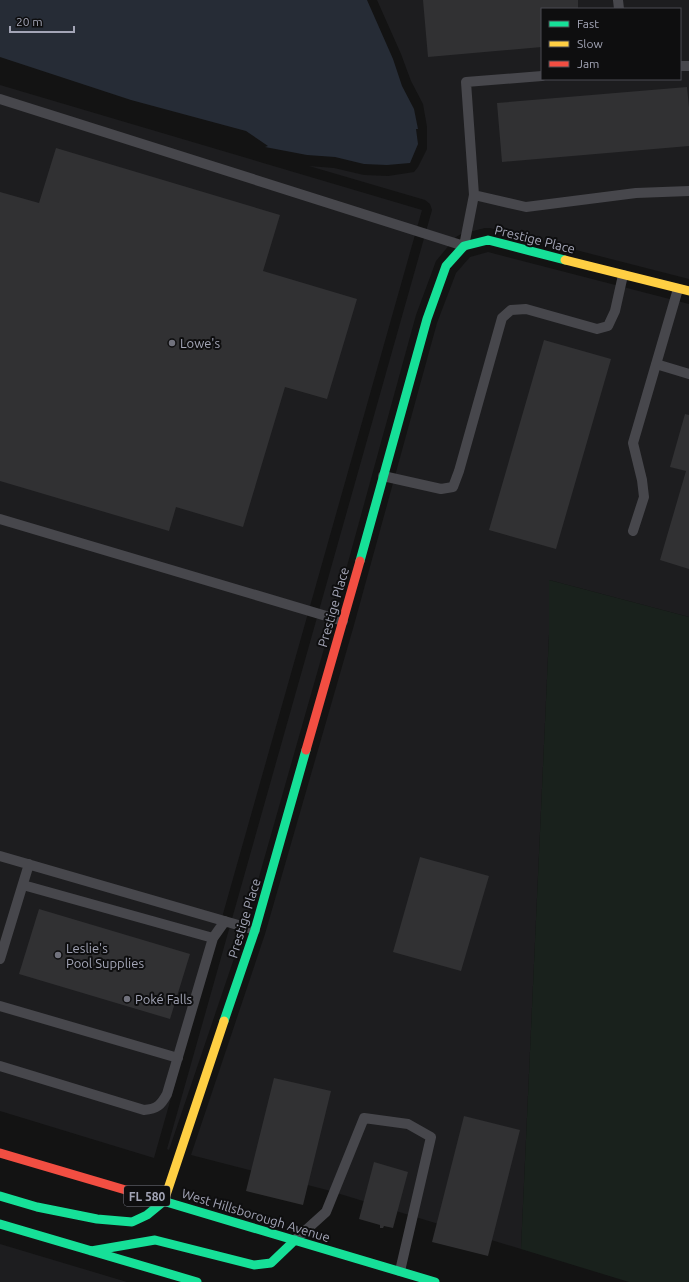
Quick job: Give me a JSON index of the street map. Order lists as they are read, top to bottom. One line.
{"streets":{"street":["Prestige Place","FL 580","West Hillsborough Avenue"]},"crossings":[["Prestige Place","West Hillsborough Avenue"]],"places":["Lowe's","Leslie's Pool Supplies","Poké Falls"],"legend":["Fast","Slow","Jam"],"scale_bar":"20 m"}
